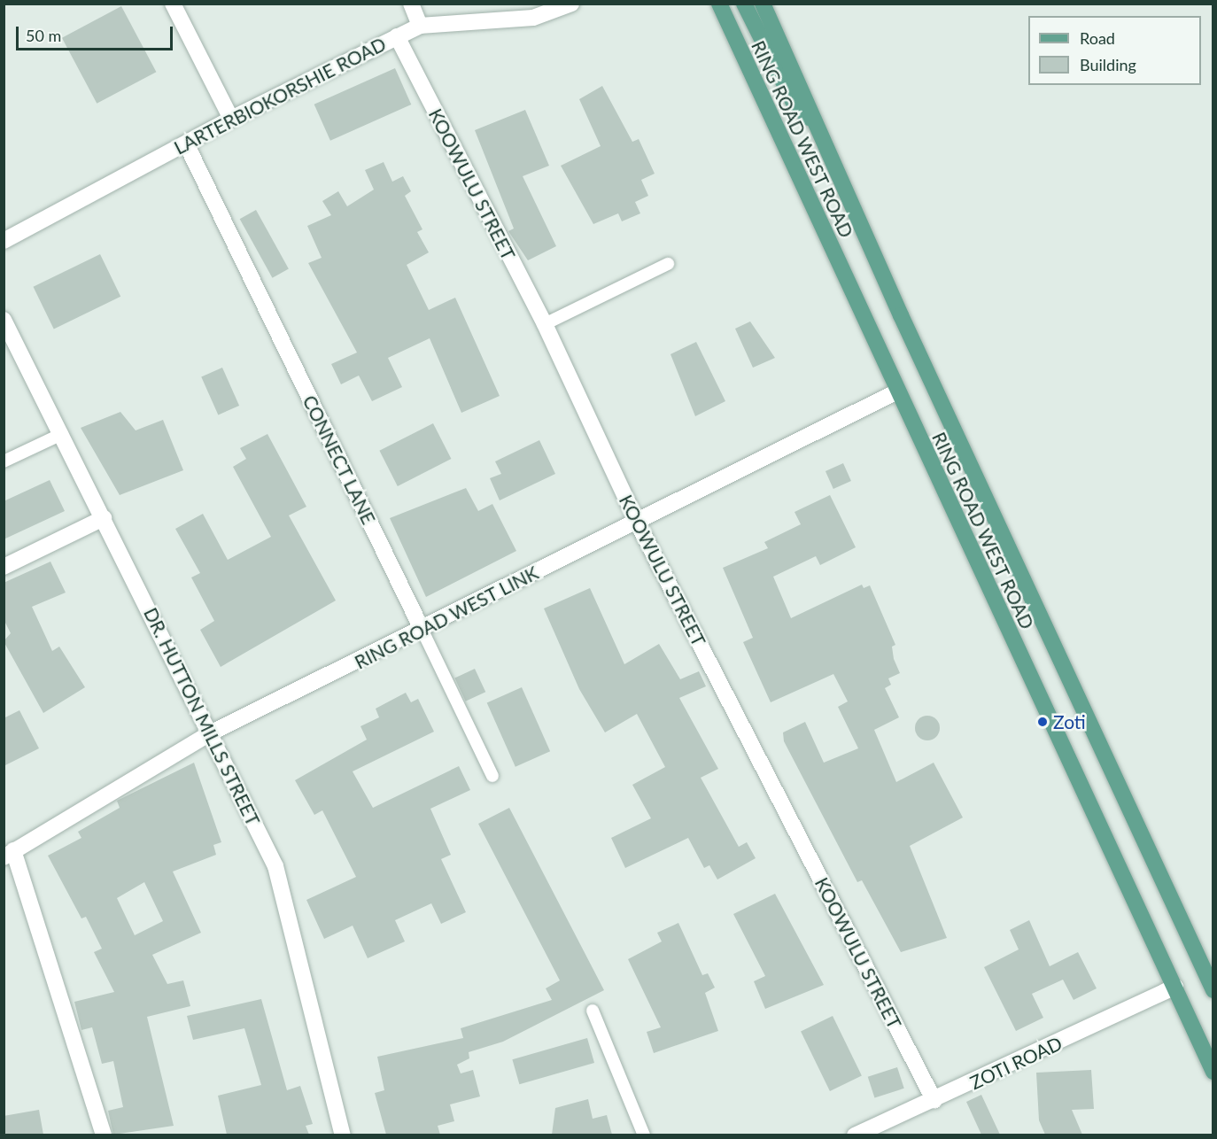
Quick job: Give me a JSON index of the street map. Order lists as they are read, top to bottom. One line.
{"streets":{"main road":["RING ROAD WEST ROAD"],"street":["LARTERBIOKORSHIE ROAD","KOOWULU STREET","CONNECT LANE","RING ROAD WEST LINK","DR. HUTTON MILLS STREET","ZOTI ROAD"]},"crossings":[["LARTERBIOKORSHIE ROAD","KOOWULU STREET"],["LARTERBIOKORSHIE ROAD","CONNECT LANE"],["RING ROAD WEST ROAD","RING ROAD WEST LINK"],["RING ROAD WEST ROAD","ZOTI ROAD"],["KOOWULU STREET","RING ROAD WEST LINK"],["KOOWULU STREET","ZOTI ROAD"],["CONNECT LANE","RING ROAD WEST LINK"],["RING ROAD WEST LINK","DR. HUTTON MILLS STREET"]],"places":["Zoti"],"legend":["Road","Building"],"scale_bar":"50 m"}
